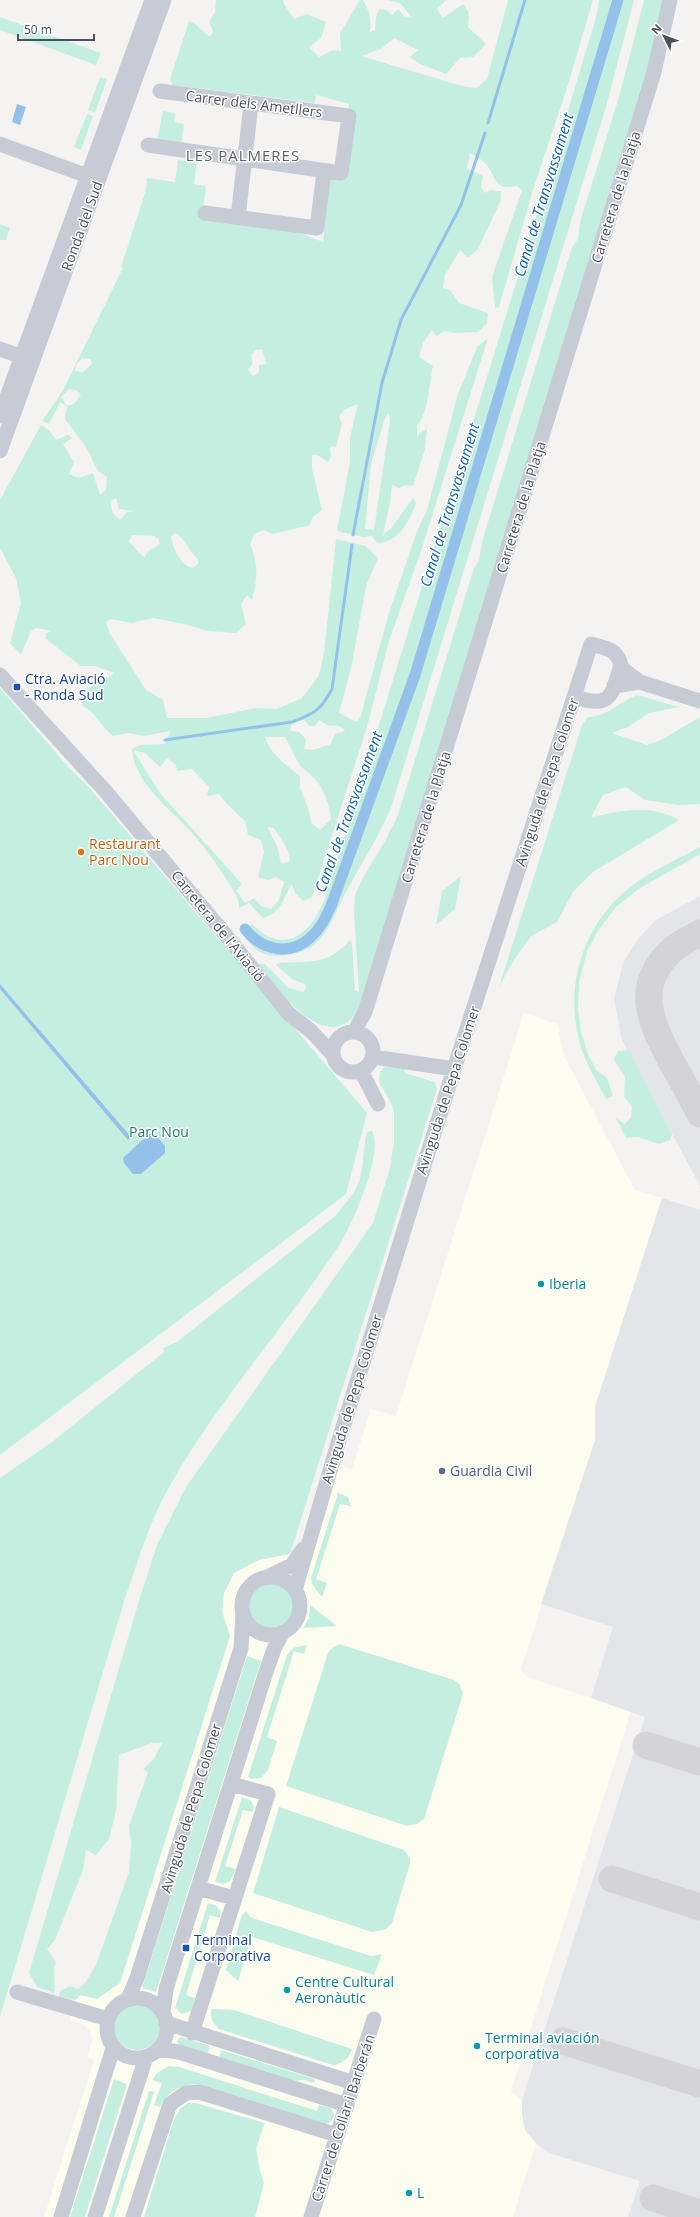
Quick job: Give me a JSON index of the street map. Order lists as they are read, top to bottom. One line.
{"streets":{"street":["Carrer dels Ametllers","Carretera de la Platja","Ronda del Sud","Avinguda de Pepa Colomer","Carretera de l'Aviació","Carrer de Collar i Barberán"]},"crossings":[["Carretera de la Platja","Carretera de l'Aviació"]],"districts":["LES PALMERES"],"water":["Canal de Transvassament"],"parks":["Parc Nou"],"places":{"transit":["Ctra. Aviació - Ronda Sud","Terminal Corporativa"],"other":["Restaurant Parc Nou","Iberia","Guardia Civil","Centre Cultural Aeronàutic","Terminal aviación corporativa","L"]},"scale_bar":"50 m","north":"top left"}
